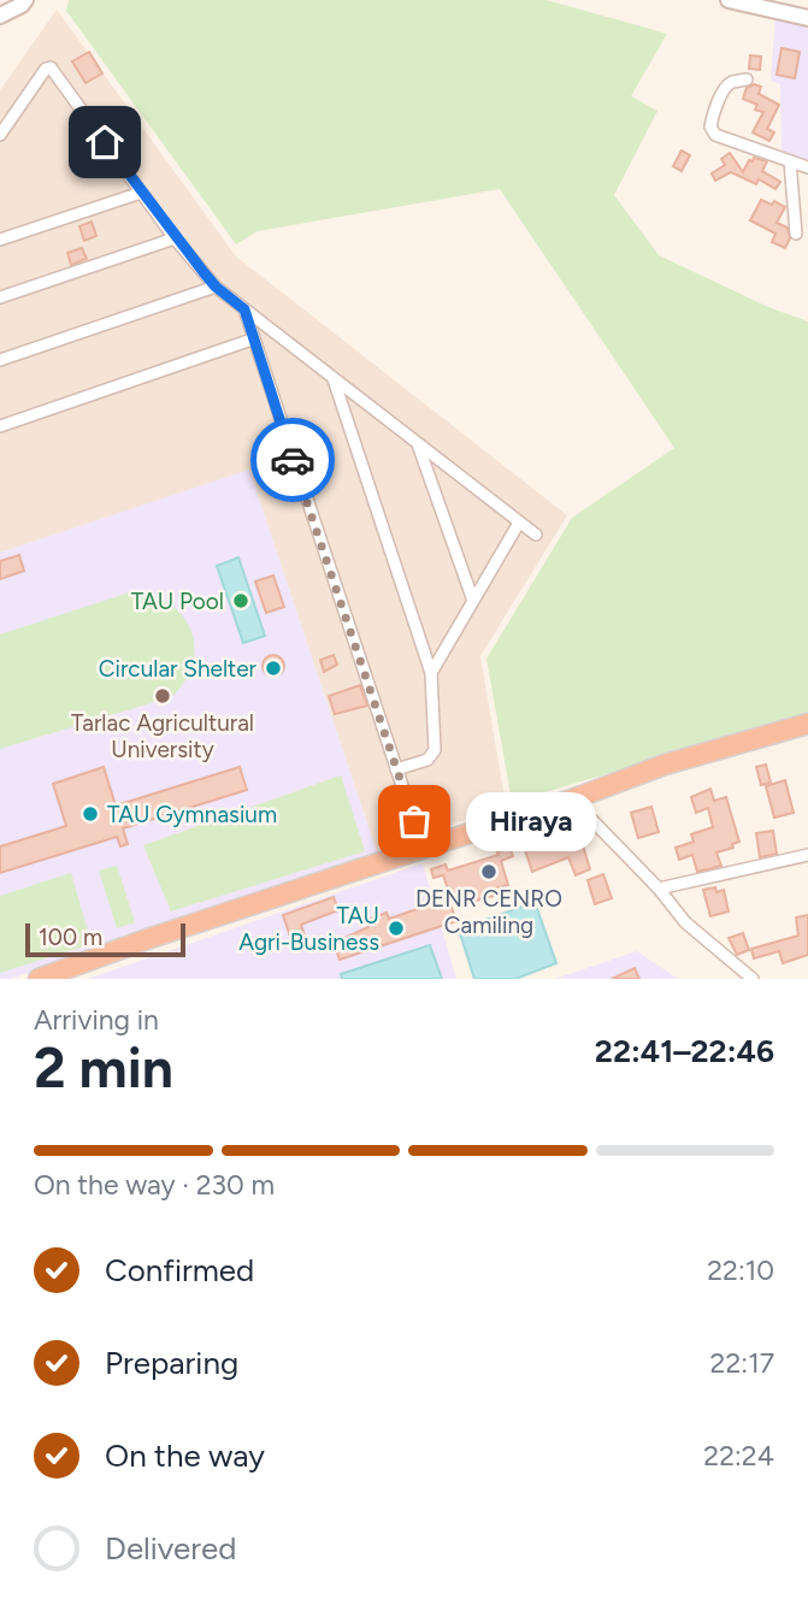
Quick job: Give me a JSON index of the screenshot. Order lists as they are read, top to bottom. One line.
{"places":["TAU Pool","Circular Shelter","Tarlac Agricultural University","TAU Gymnasium","Hiraya","DENR CENRO Camiling","TAU Agri-Business"],"scale_bar":"100 m","page":{"bubble":"Hiraya","scale":"100 m","heading":["2 min","Arriving in","22:41–22:46"],"bar":"On the way · 230 m","list":[["Confirmed","22:10"],["Preparing","22:17"],["On the way","22:24"],"Delivered"]}}
